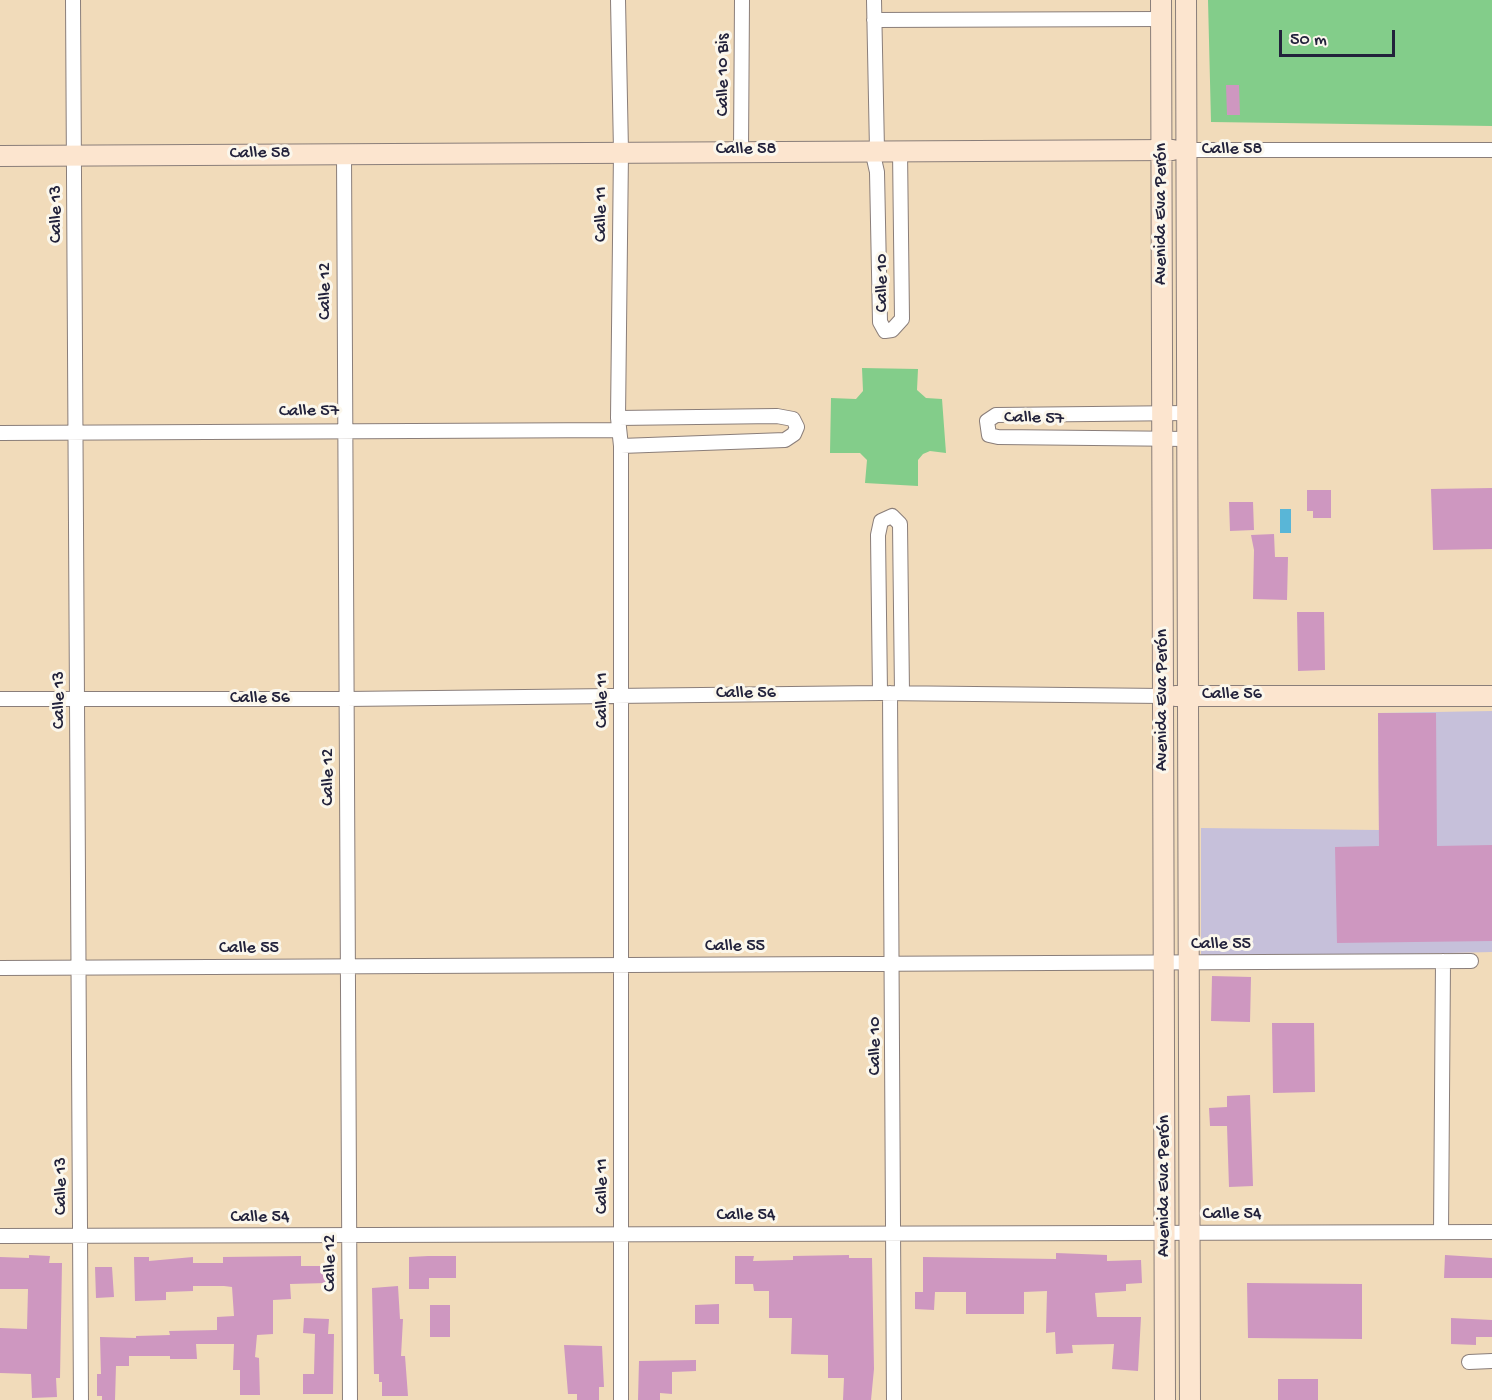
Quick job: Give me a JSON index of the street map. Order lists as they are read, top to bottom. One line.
{"streets":{"main road":["Calle 58","Avenida Eva Perón","Calle 56"],"street":["Calle 10 Bis","Calle 13","Calle 11","Calle 10","Calle 12","Calle 57","Calle 55","Calle 54"]},"crossings":[["Calle 10 Bis","Calle 58"],["Calle 58","Calle 13"],["Calle 58","Calle 11"],["Calle 58","Avenida Eva Perón"],["Calle 58","Calle 10"],["Calle 58","Calle 12"],["Calle 13","Calle 57"],["Calle 13","Calle 56"],["Calle 13","Calle 55"],["Calle 13","Calle 54"],["Calle 11","Calle 57"],["Calle 11","Calle 56"],["Calle 11","Calle 55"],["Calle 11","Calle 54"],["Avenida Eva Perón","Calle 57"],["Avenida Eva Perón","Calle 56"],["Avenida Eva Perón","Calle 55"],["Avenida Eva Perón","Calle 54"],["Calle 10","Calle 56"],["Calle 10","Calle 55"],["Calle 10","Calle 54"],["Calle 12","Calle 57"],["Calle 12","Calle 56"],["Calle 12","Calle 55"],["Calle 12","Calle 54"]],"scale_bar":"50 m"}
